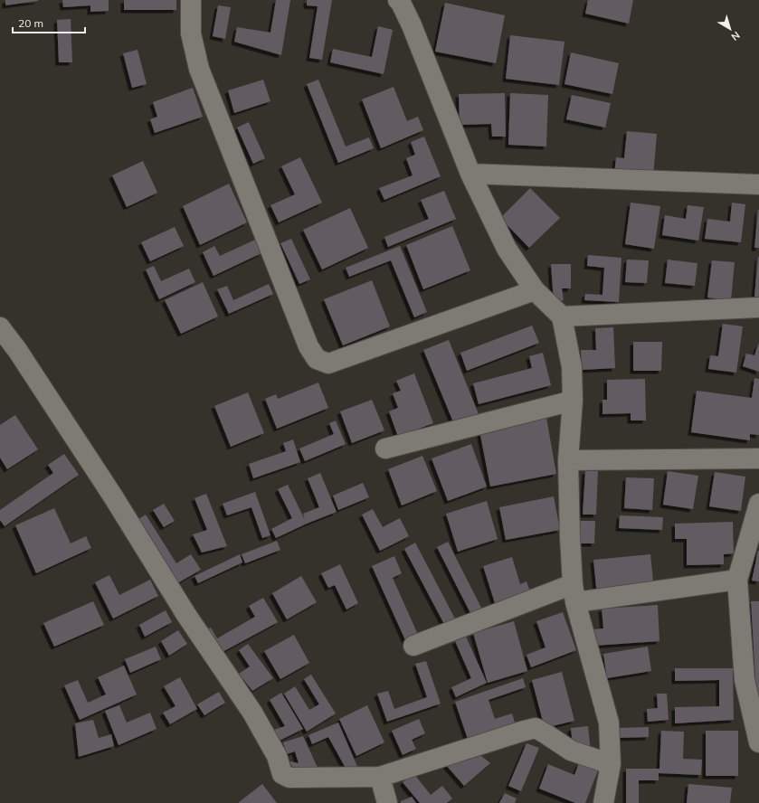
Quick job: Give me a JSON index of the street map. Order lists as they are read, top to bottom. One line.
{"scale_bar":"20 m","north":"bottom right"}
